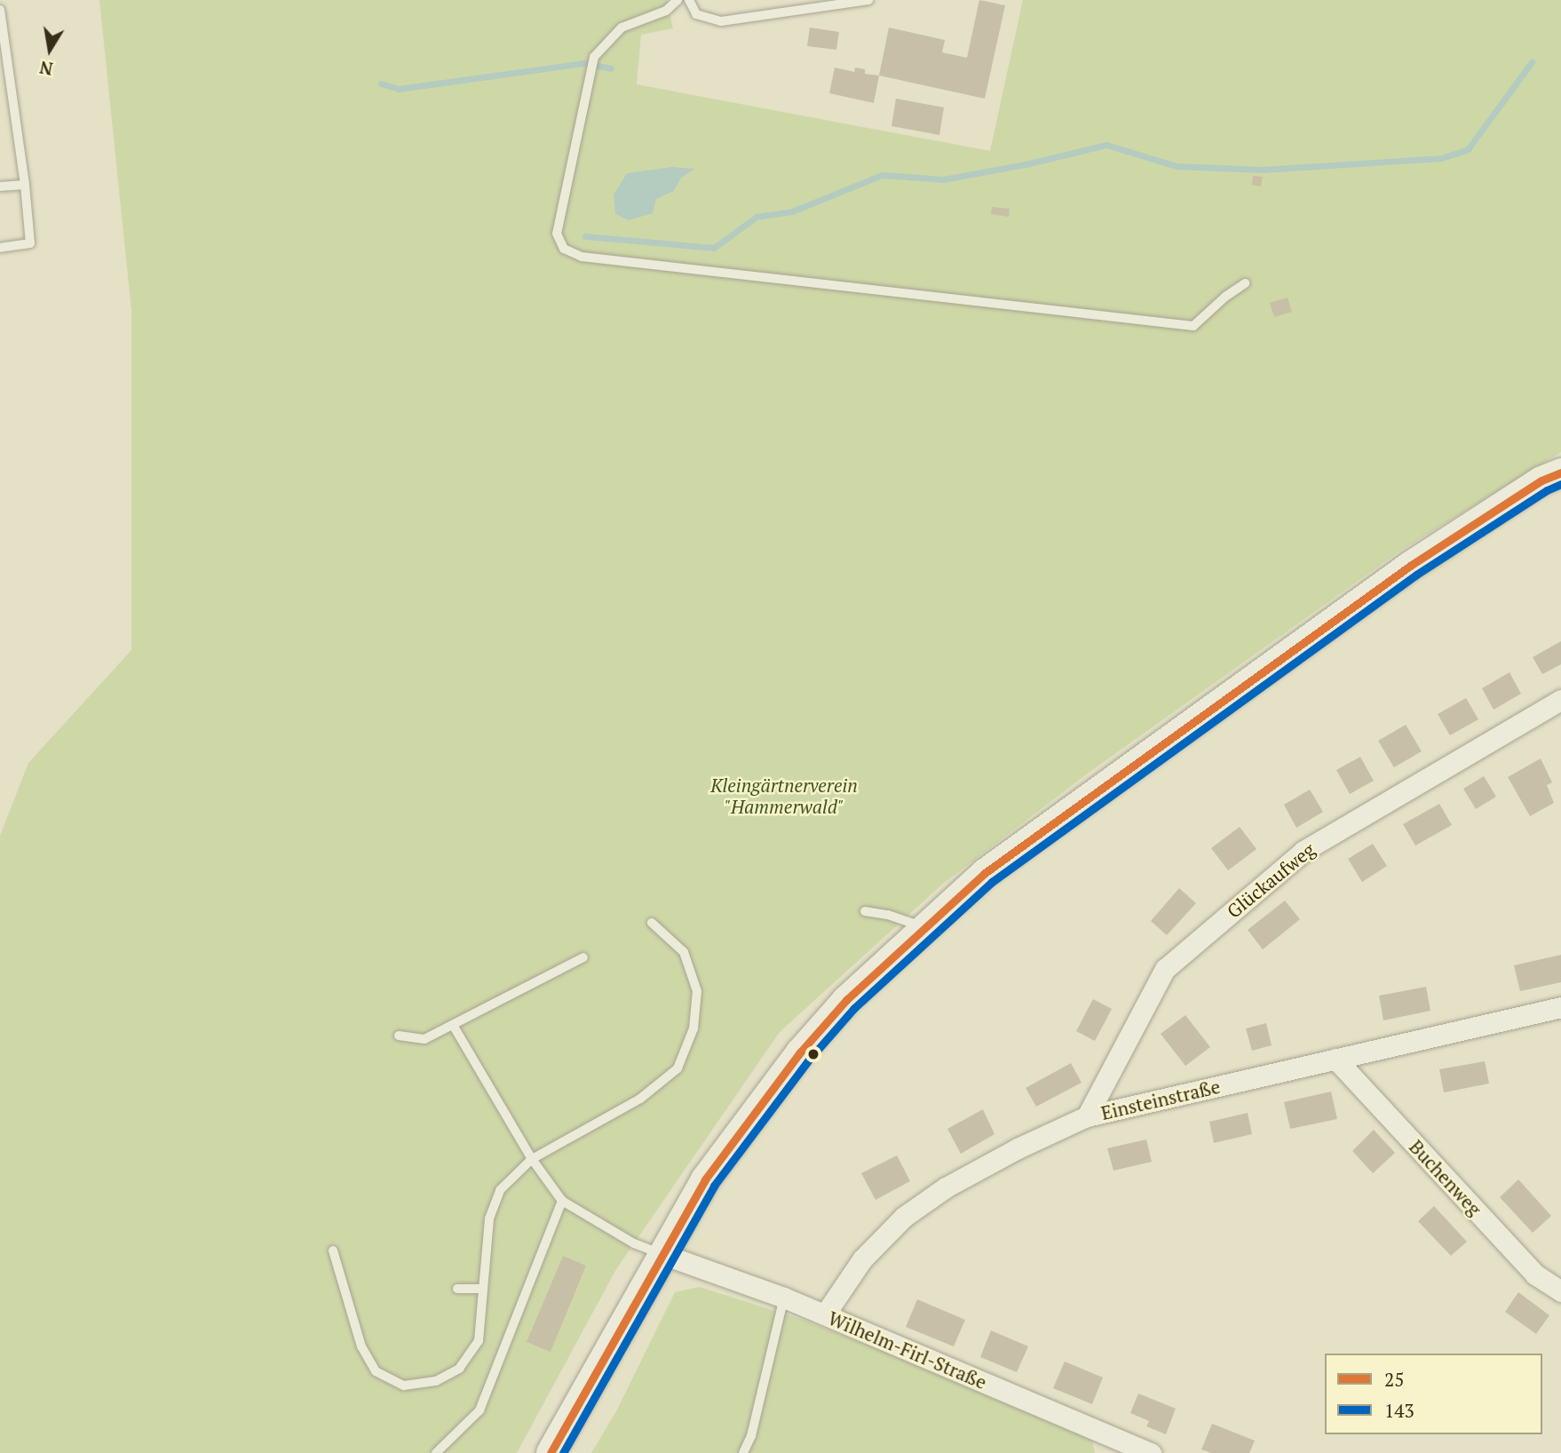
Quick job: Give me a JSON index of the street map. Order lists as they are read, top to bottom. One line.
{"streets":{"street":["Glückaufweg","Einsteinstraße","Buchenweg","Wilhelm-Firl-Straße"]},"crossings":[["Glückaufweg","Einsteinstraße"],["Einsteinstraße","Buchenweg"],["Einsteinstraße","Wilhelm-Firl-Straße"]],"parks":["Kleingärtnerverein \"Hammerwald\""],"lines":["transit line 25","transit line 143"],"legend":["25","143"],"north":"bottom"}
